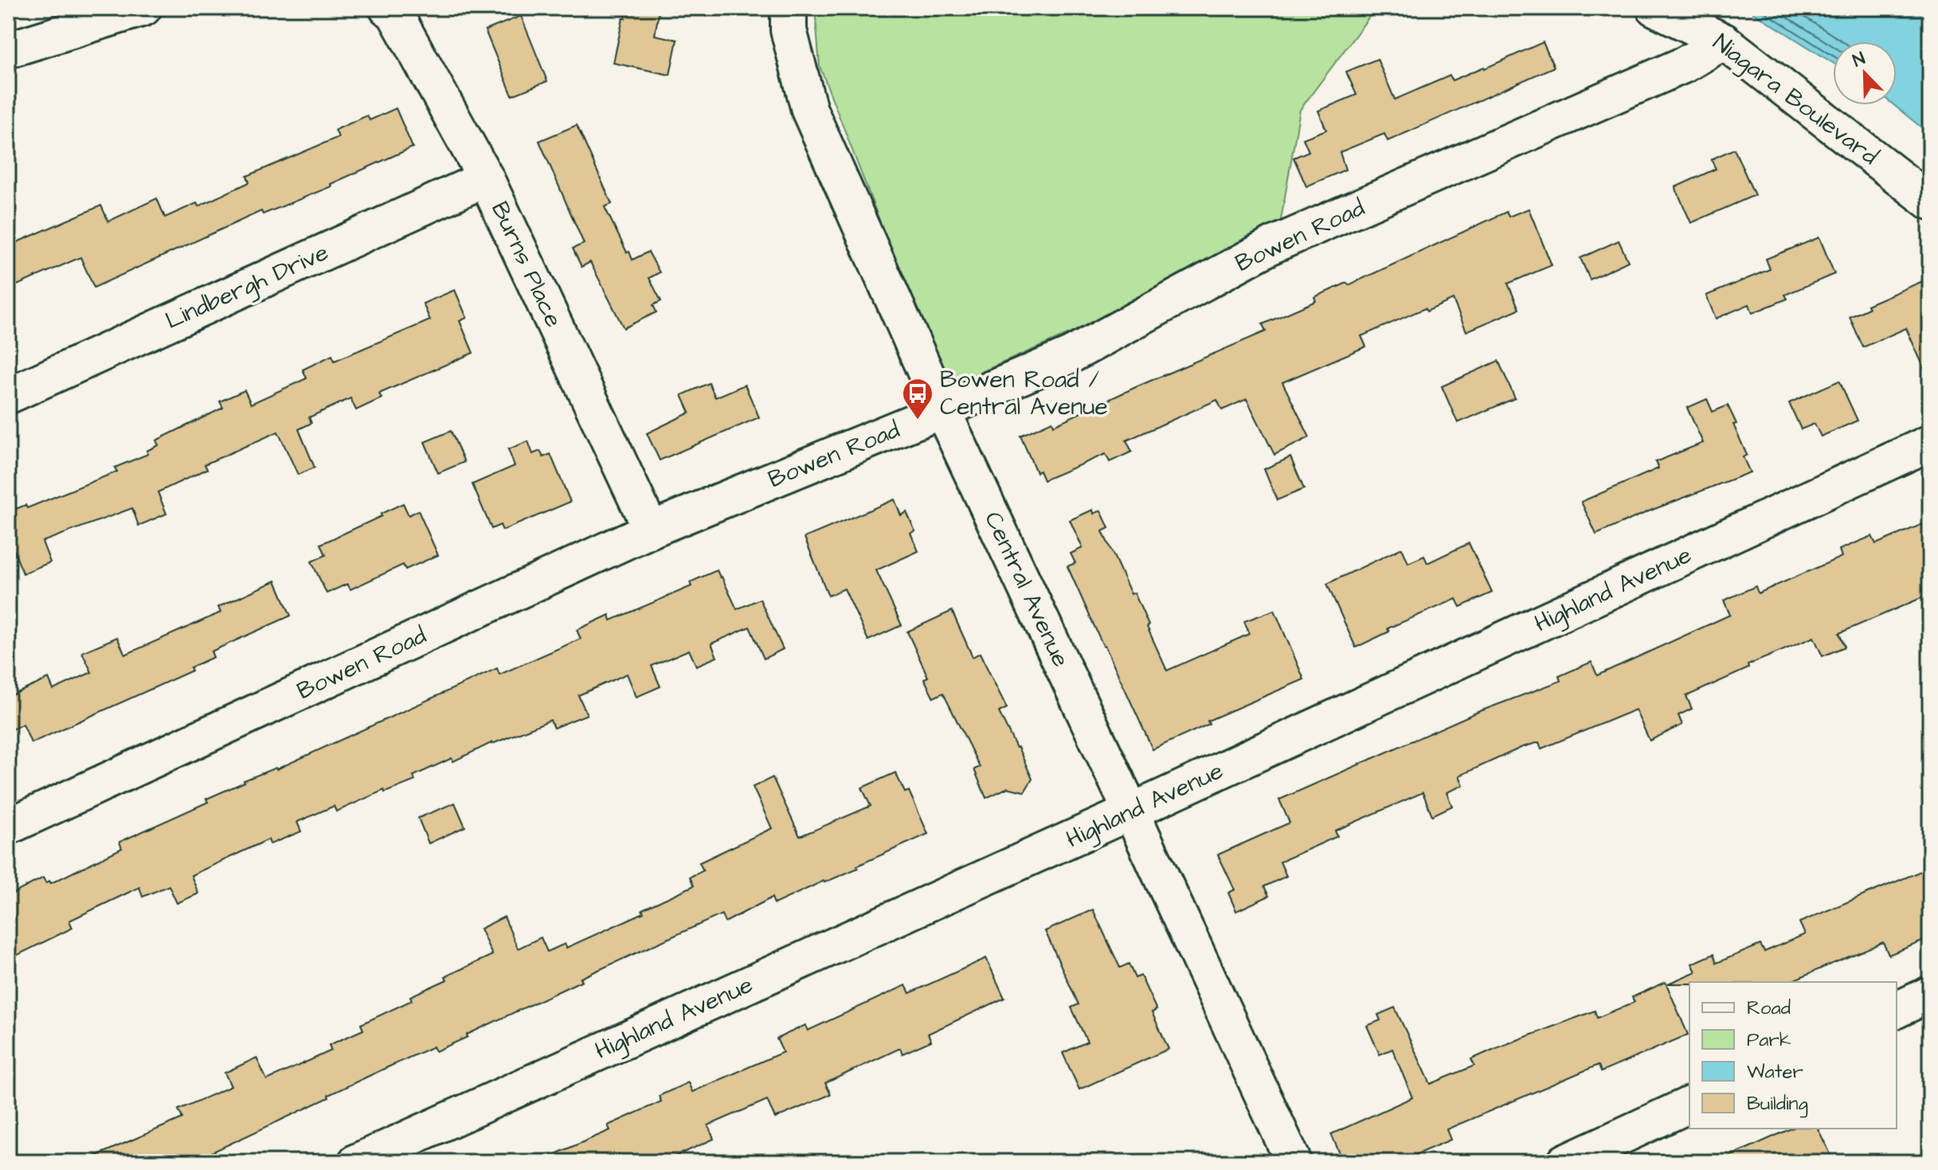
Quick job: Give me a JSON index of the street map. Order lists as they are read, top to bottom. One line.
{"streets":{"street":["Niagara Boulevard","Bowen Road","Burns Place","Lindbergh Drive","Central Avenue","Highland Avenue"]},"crossings":[["Niagara Boulevard","Bowen Road"],["Bowen Road","Burns Place"],["Bowen Road","Central Avenue"],["Burns Place","Lindbergh Drive"],["Central Avenue","Highland Avenue"]],"places":{"bus stop":["Bowen Road / Central Avenue"]},"legend":["Road","Park","Water","Building"],"north":"top left"}
